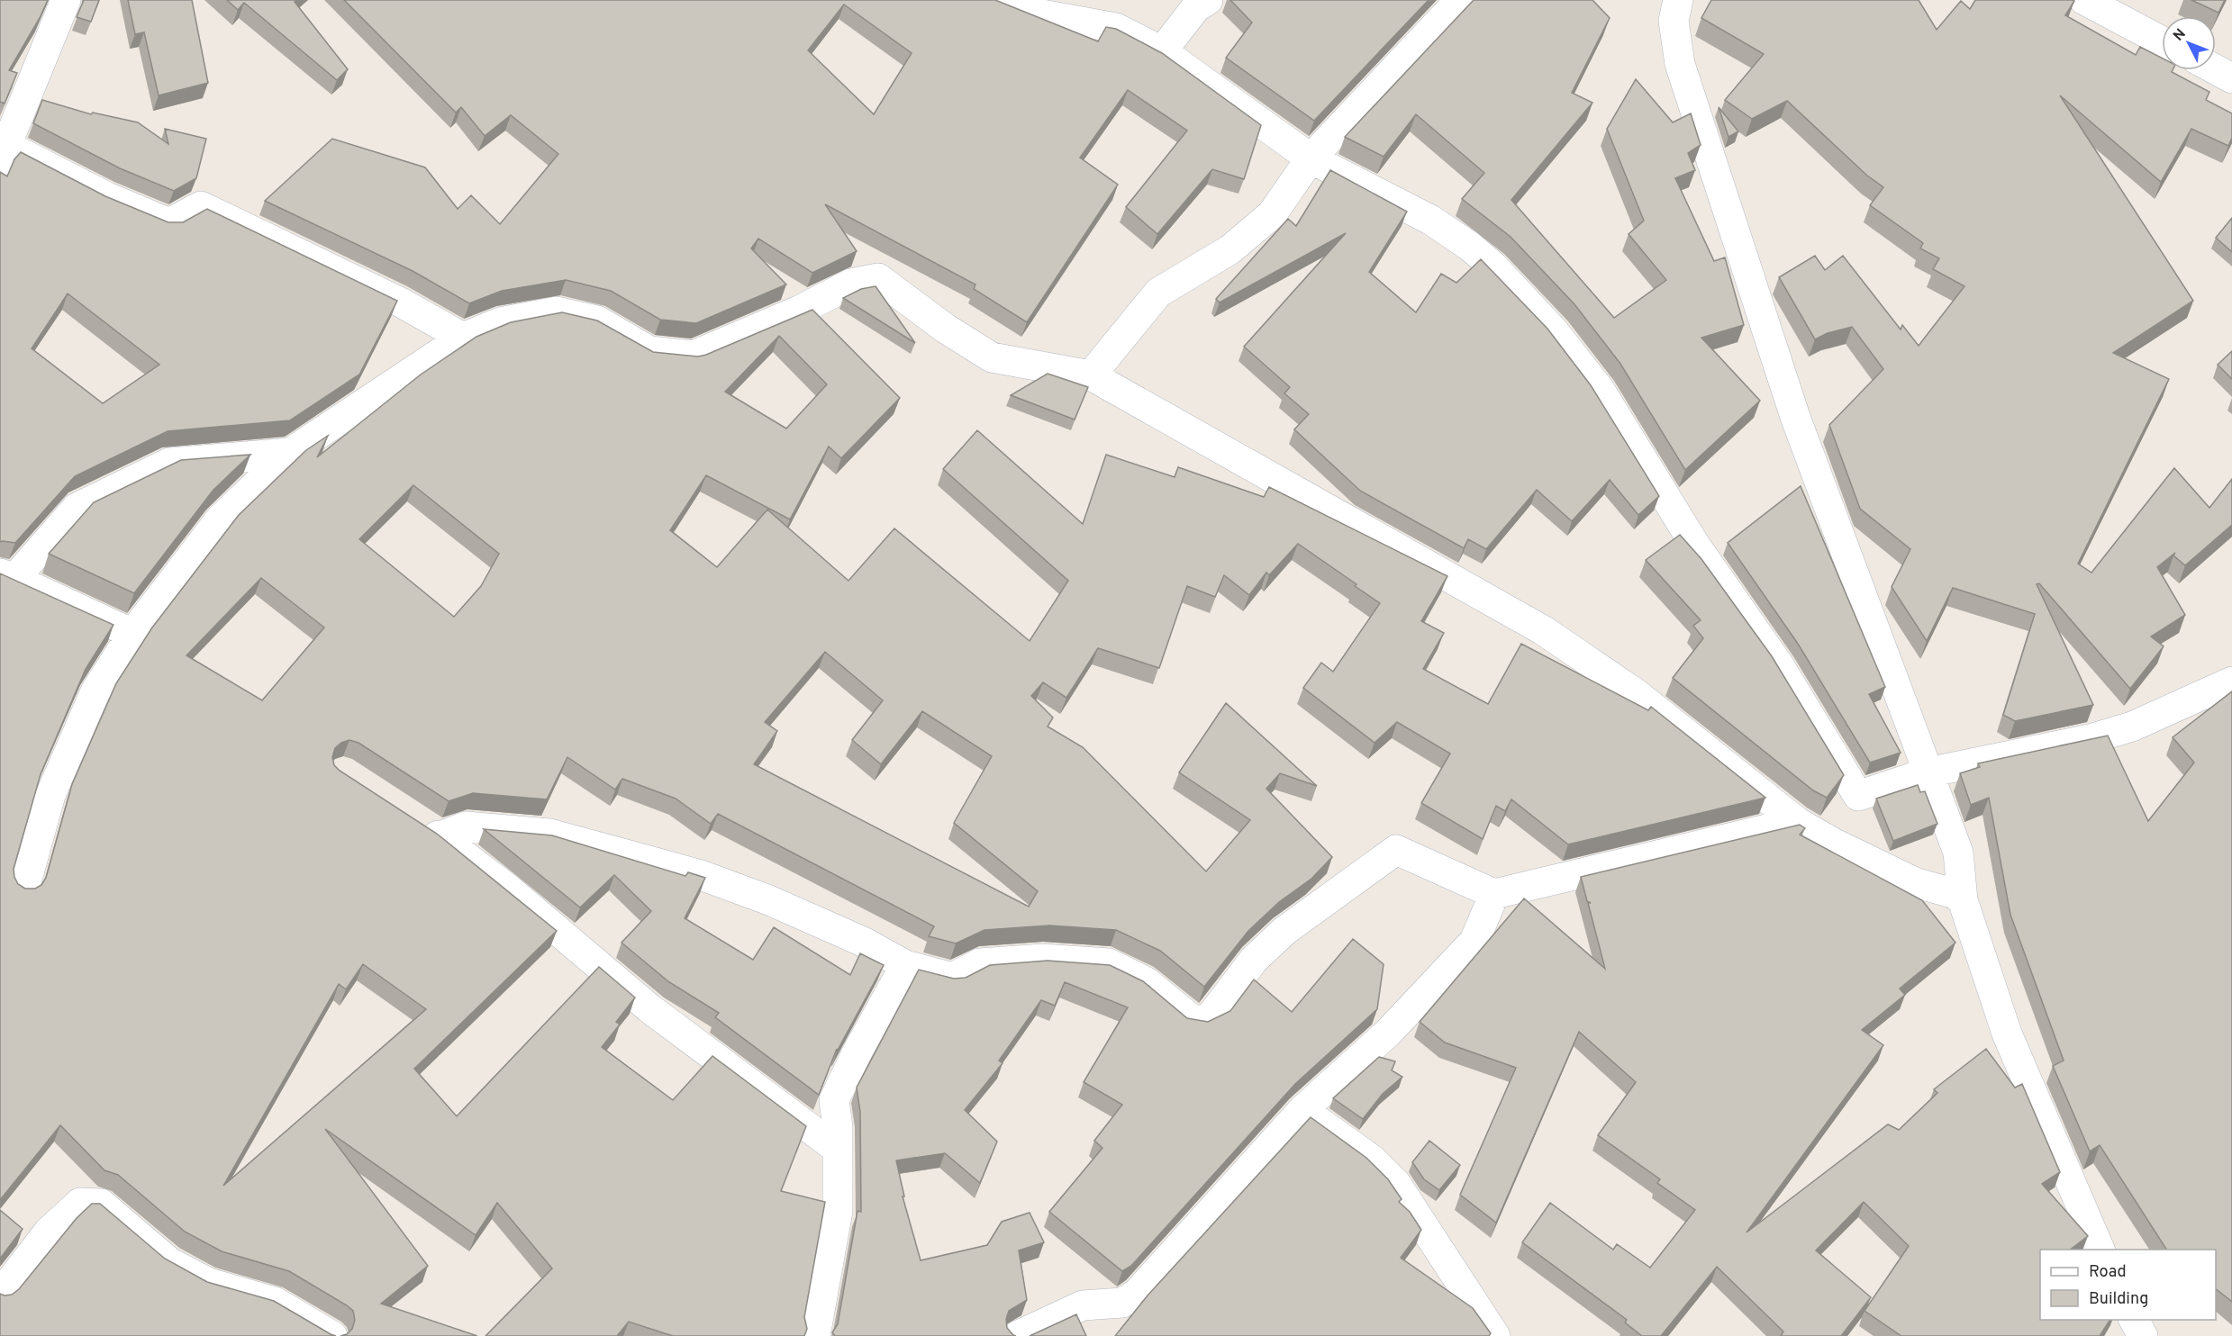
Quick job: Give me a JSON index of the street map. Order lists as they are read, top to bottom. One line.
{"legend":["Road","Building"],"north":"top left"}
